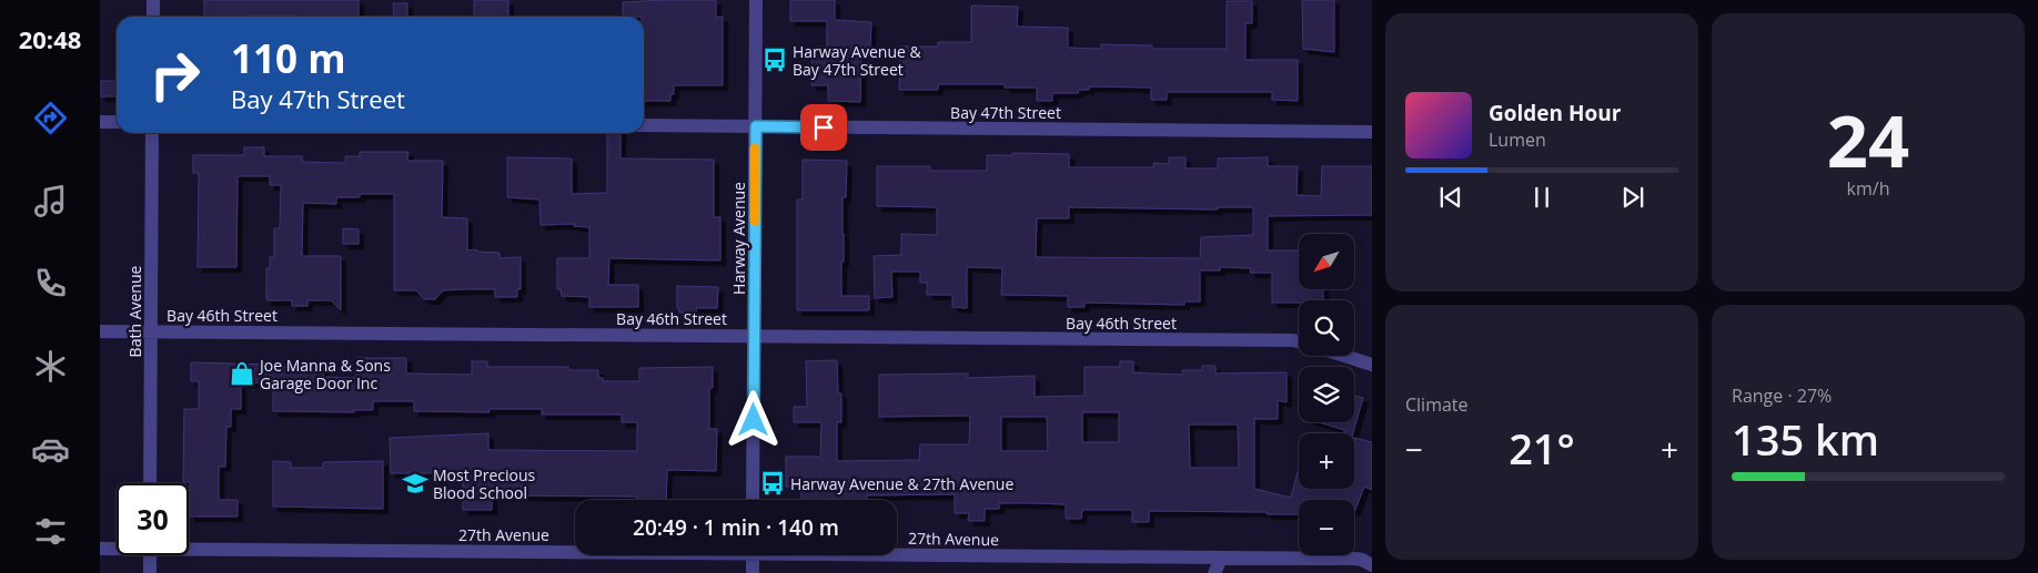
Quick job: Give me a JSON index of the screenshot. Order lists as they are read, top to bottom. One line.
{"streets":{"street":["Bay 47th Street","Harway Avenue","Bath Avenue","Bay 46th Street","27th Avenue"]},"crossings":[["Bay 47th Street","Harway Avenue"],["Harway Avenue","Bay 46th Street"],["Bath Avenue","Bay 46th Street"]],"places":{"bus stop":["Harway Avenue & Bay 47th Street","Harway Avenue & 27th Avenue"],"shop":["Joe Manna & Sons Garage Door Inc"],"school or university":["Most Precious Blood School"]},"north":"bottom left","page":{"tabs":"20:48","tile":[["24","km/h"],"Climate",["Range · 27%","135 km"]],"turn":["110 m","Bay 47th Street"],"song":["Golden Hour","Lumen"],"map_buttons":["+","−"],"heat":["−","21°","+"],"limit":"30","trip":"20:49 · 1 min · 140 m"}}
